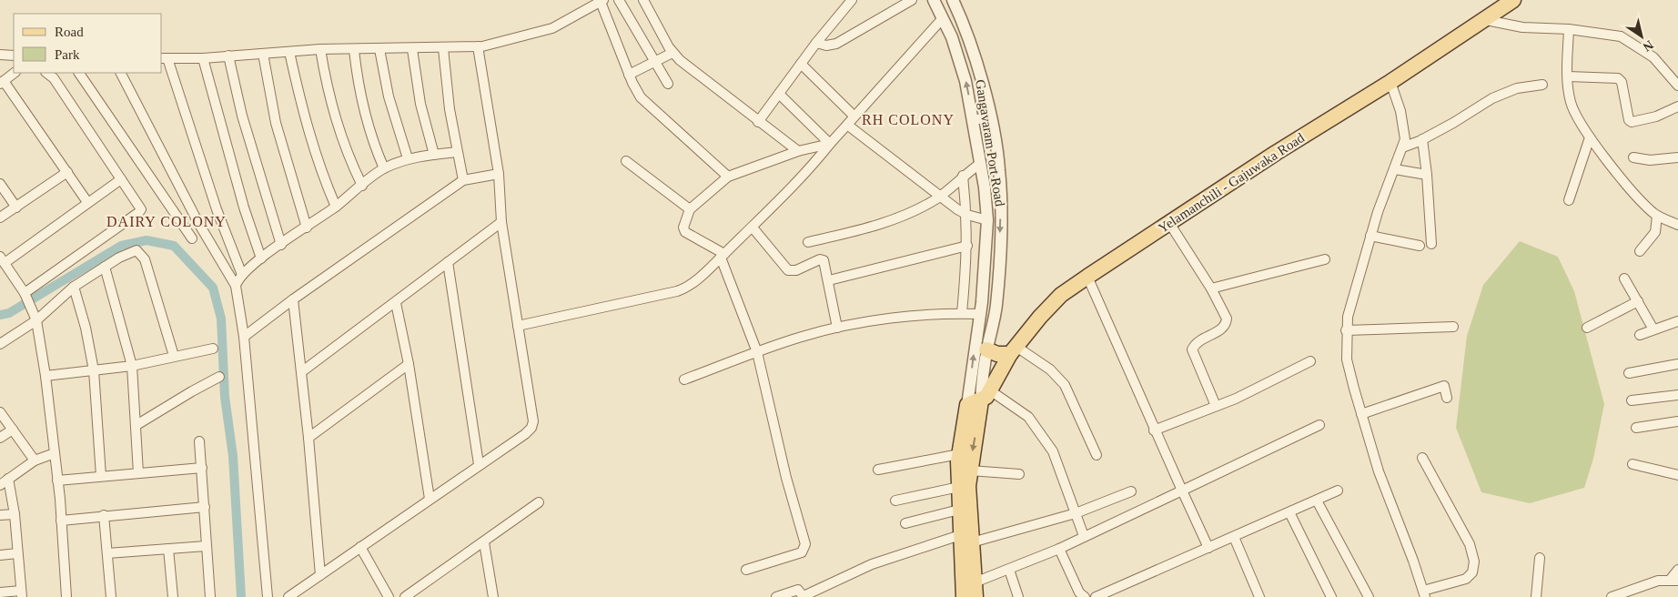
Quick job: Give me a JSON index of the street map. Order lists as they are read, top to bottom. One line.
{"streets":{"main road":["Yelamanchili - Gajuwaka Road"],"street":["Gangavaram Port Road"]},"crossings":[["Gangavaram Port Road","Yelamanchili - Gajuwaka Road"]],"districts":["RH COLONY","DAIRY COLONY"],"legend":["Road","Park"],"north":"bottom right"}
